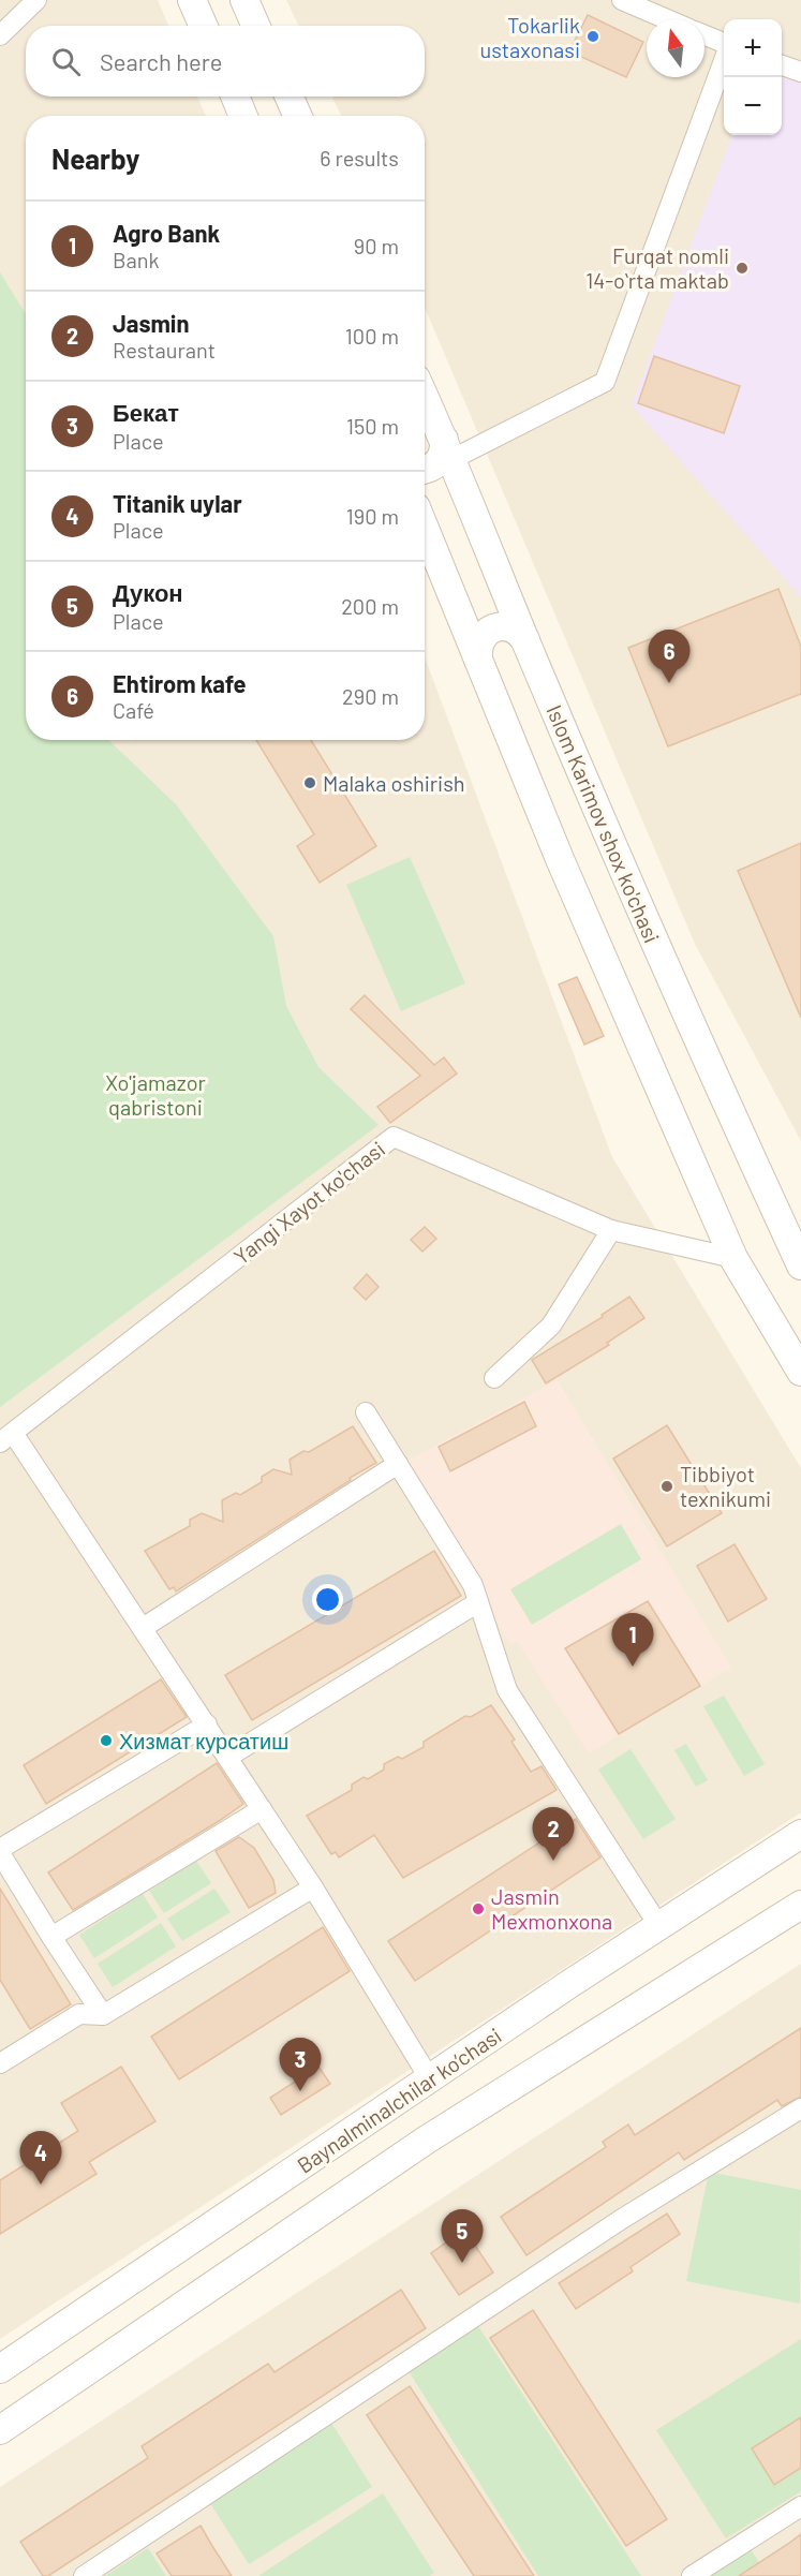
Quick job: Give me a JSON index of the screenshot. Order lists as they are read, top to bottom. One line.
{"streets":{"main road":["Islom Karimov shox ko'chasi","Baynalminalchilar ko’chasi"],"street":["Yangi Xayot ko'chasi"]},"parks":["Xo'jamazor qabristoni"],"places":["Tokarlik ustaxonasi","Furqat nomli 14-oʻrta maktab","Malaka oshirish","Tibbiyot texnikumi","Хизмат курсатиш","Jasmin Mexmonxona"],"north":"top","page":{"map_buttons":["+","−"],"search":"Search here","heading":["Nearby","6 results"],"list":[{"mark":"1","name":"Agro Bank","note":"Bank","value":"90 m"},{"mark":"2","name":"Jasmin","note":"Restaurant","value":"100 m"},{"mark":"3","name":"Бекат","note":"Place","value":"150 m"},{"mark":"4","name":"Titanik uylar","note":"Place","value":"190 m"},{"mark":"5","name":"Дукон","note":"Place","value":"200 m"},{"mark":"6","name":"Ehtirom kafe","note":"Café","value":"290 m"}],"pins":["6","1","2","3","4","5"]}}
